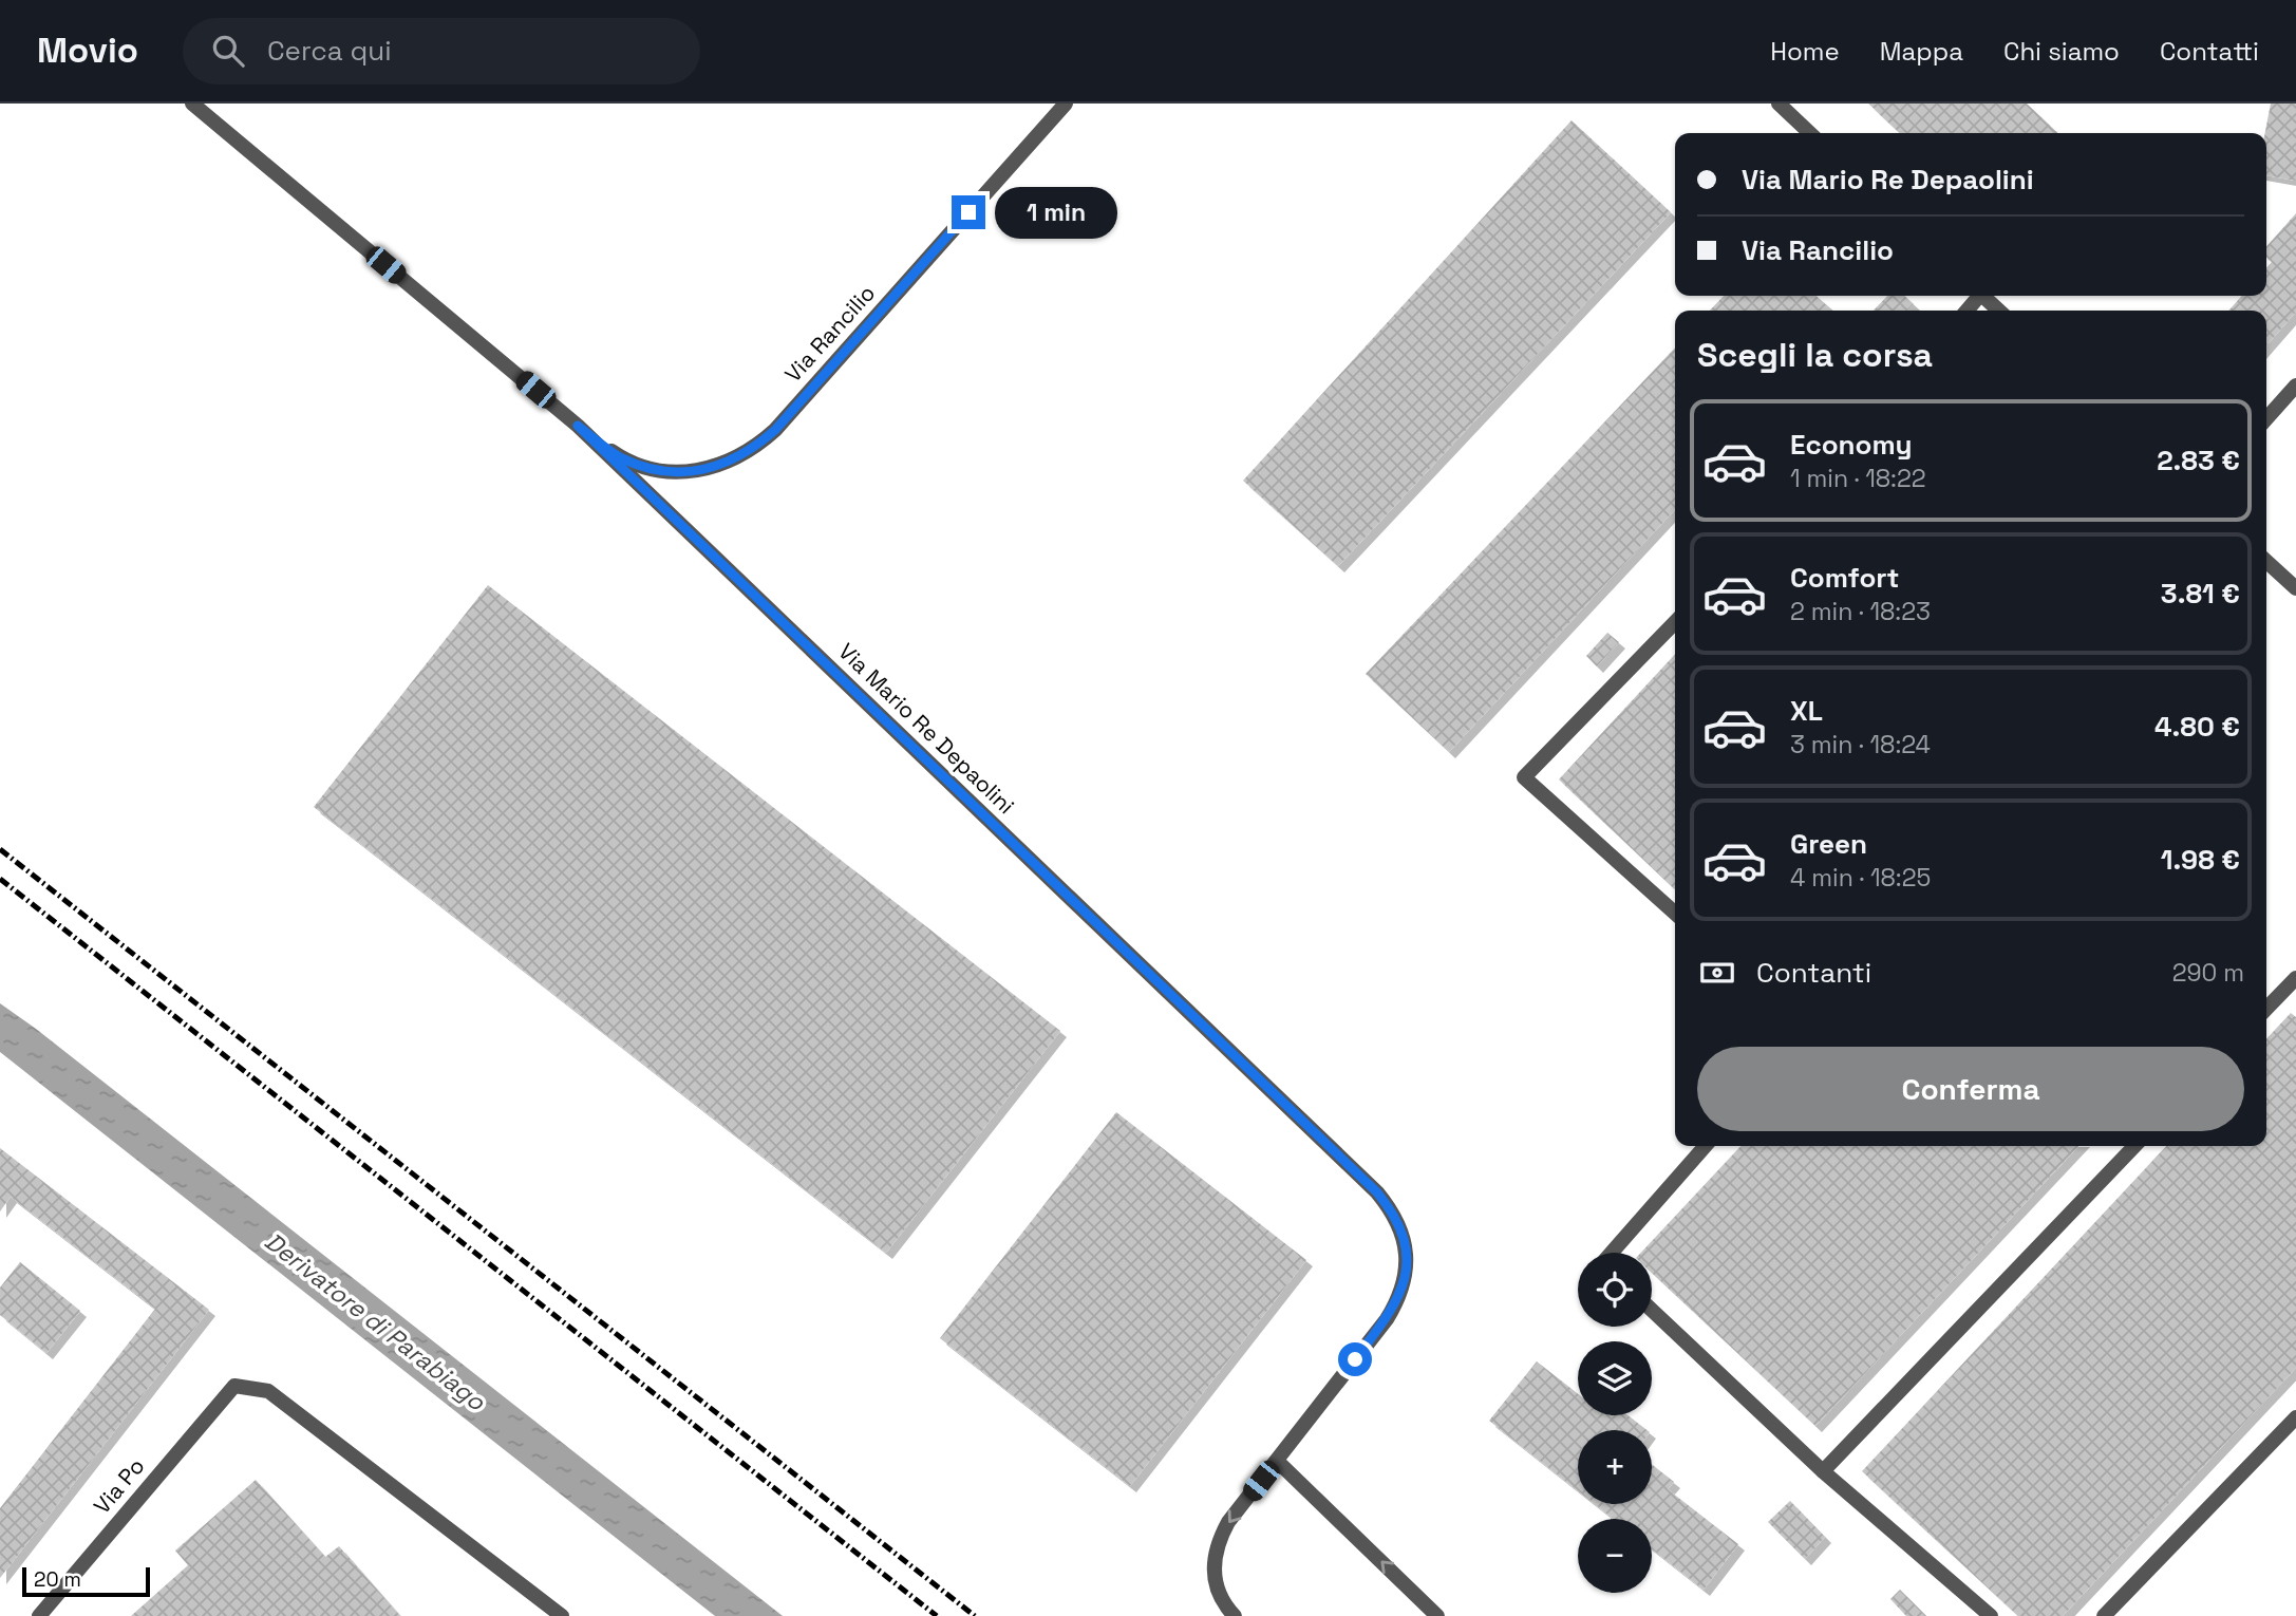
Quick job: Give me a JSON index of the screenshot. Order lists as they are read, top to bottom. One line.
{"streets":{"street":["Via Rancilio","Via Mario Re Depaolini","Via Po"]},"crossings":[["Via Rancilio","Via Mario Re Depaolini"]],"water":["Derivatore di Parabiago"],"scale_bar":"20 m","page":{"header":"Movio","search":"Cerca qui","nav":["Home","Mappa","Chi siamo","Contatti"],"banner":["Via Mario Re Depaolini","Via Rancilio"],"bubble":"1 min","heading":"Scegli la corsa","list":[{"name":"Economy","note":"1 min · 18:22","value":"2.83 €"},{"name":"Comfort","note":"2 min · 18:23","value":"3.81 €"},{"name":"XL","note":"3 min · 18:24","value":"4.80 €"},{"name":"Green","note":"4 min · 18:25","value":"1.98 €"}],"pay":["Contanti","290 m"],"buttons":"Conferma","map_buttons":["+","−"],"scale":"20 m"}}
